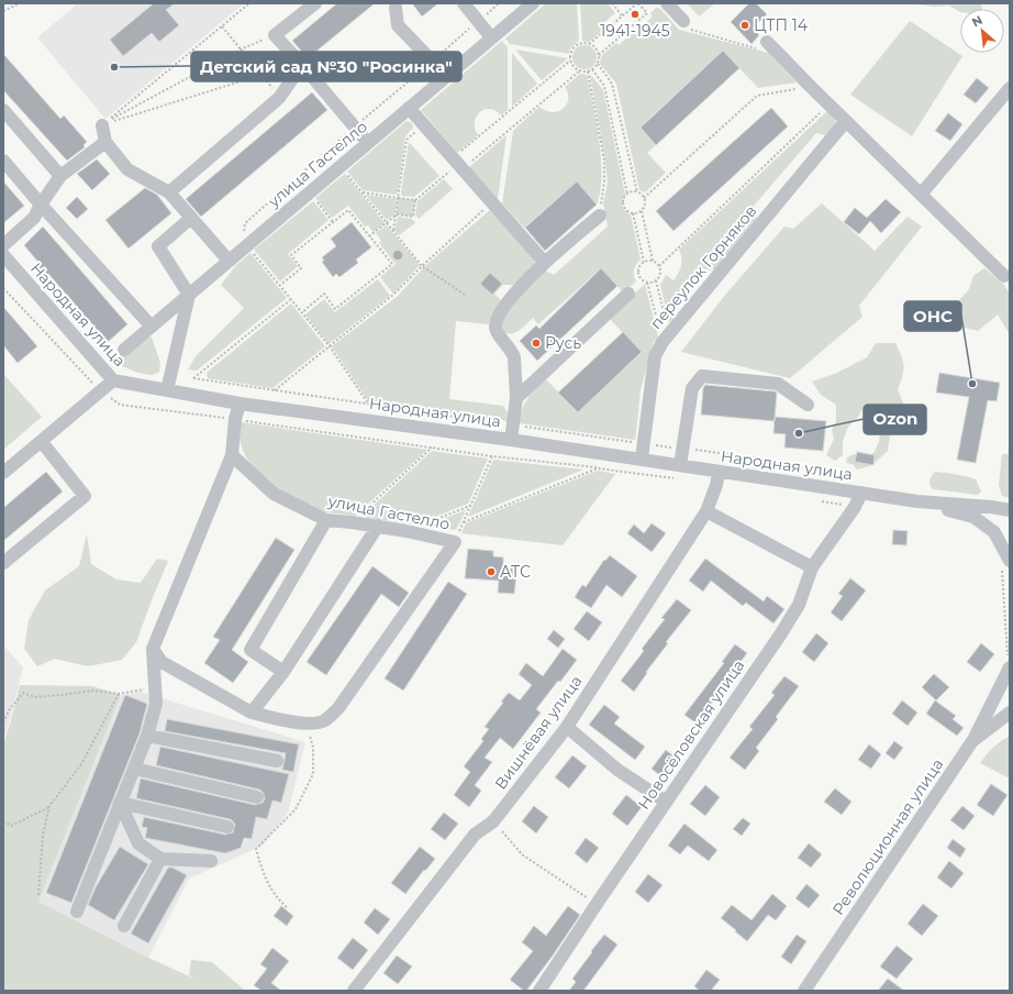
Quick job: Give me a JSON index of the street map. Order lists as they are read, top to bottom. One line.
{"streets":{"street":["улица Гастелло","переулок Горняков","Народная улица","Вишнёвая улица","Новосёловская улица","Революционная улица"]},"crossings":[["переулок Горняков","Народная улица"],["Народная улица","Вишнёвая улица"],["Народная улица","Новосёловская улица"]],"places":["1941-1945","ЦТП 14","Детский сад №30 \"Росинка\"","Русь","ОНС","Ozon","АТС"],"north":"top left"}
